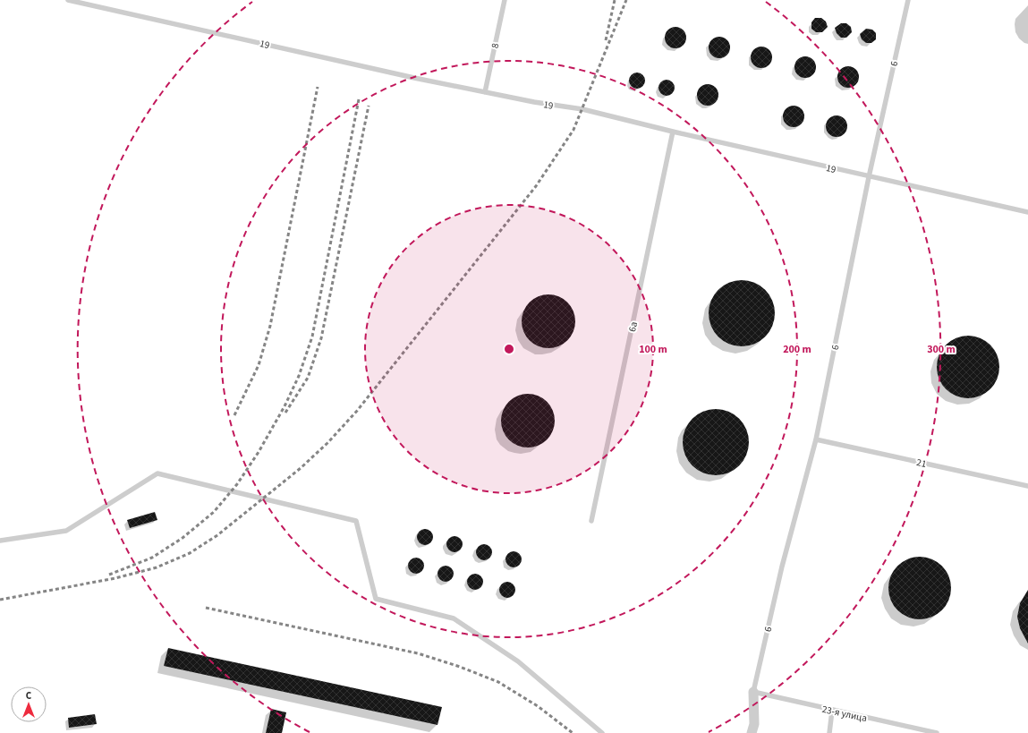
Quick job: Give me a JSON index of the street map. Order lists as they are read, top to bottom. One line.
{"streets":{"lane":["19","8","6","6a","21","23-я улица"]},"crossings":[["19","8"],["19","6"],["19","6a"],["6","21"],["6","23-я улица"]],"north":"top","rings":["100 m","200 m","300 m"]}
